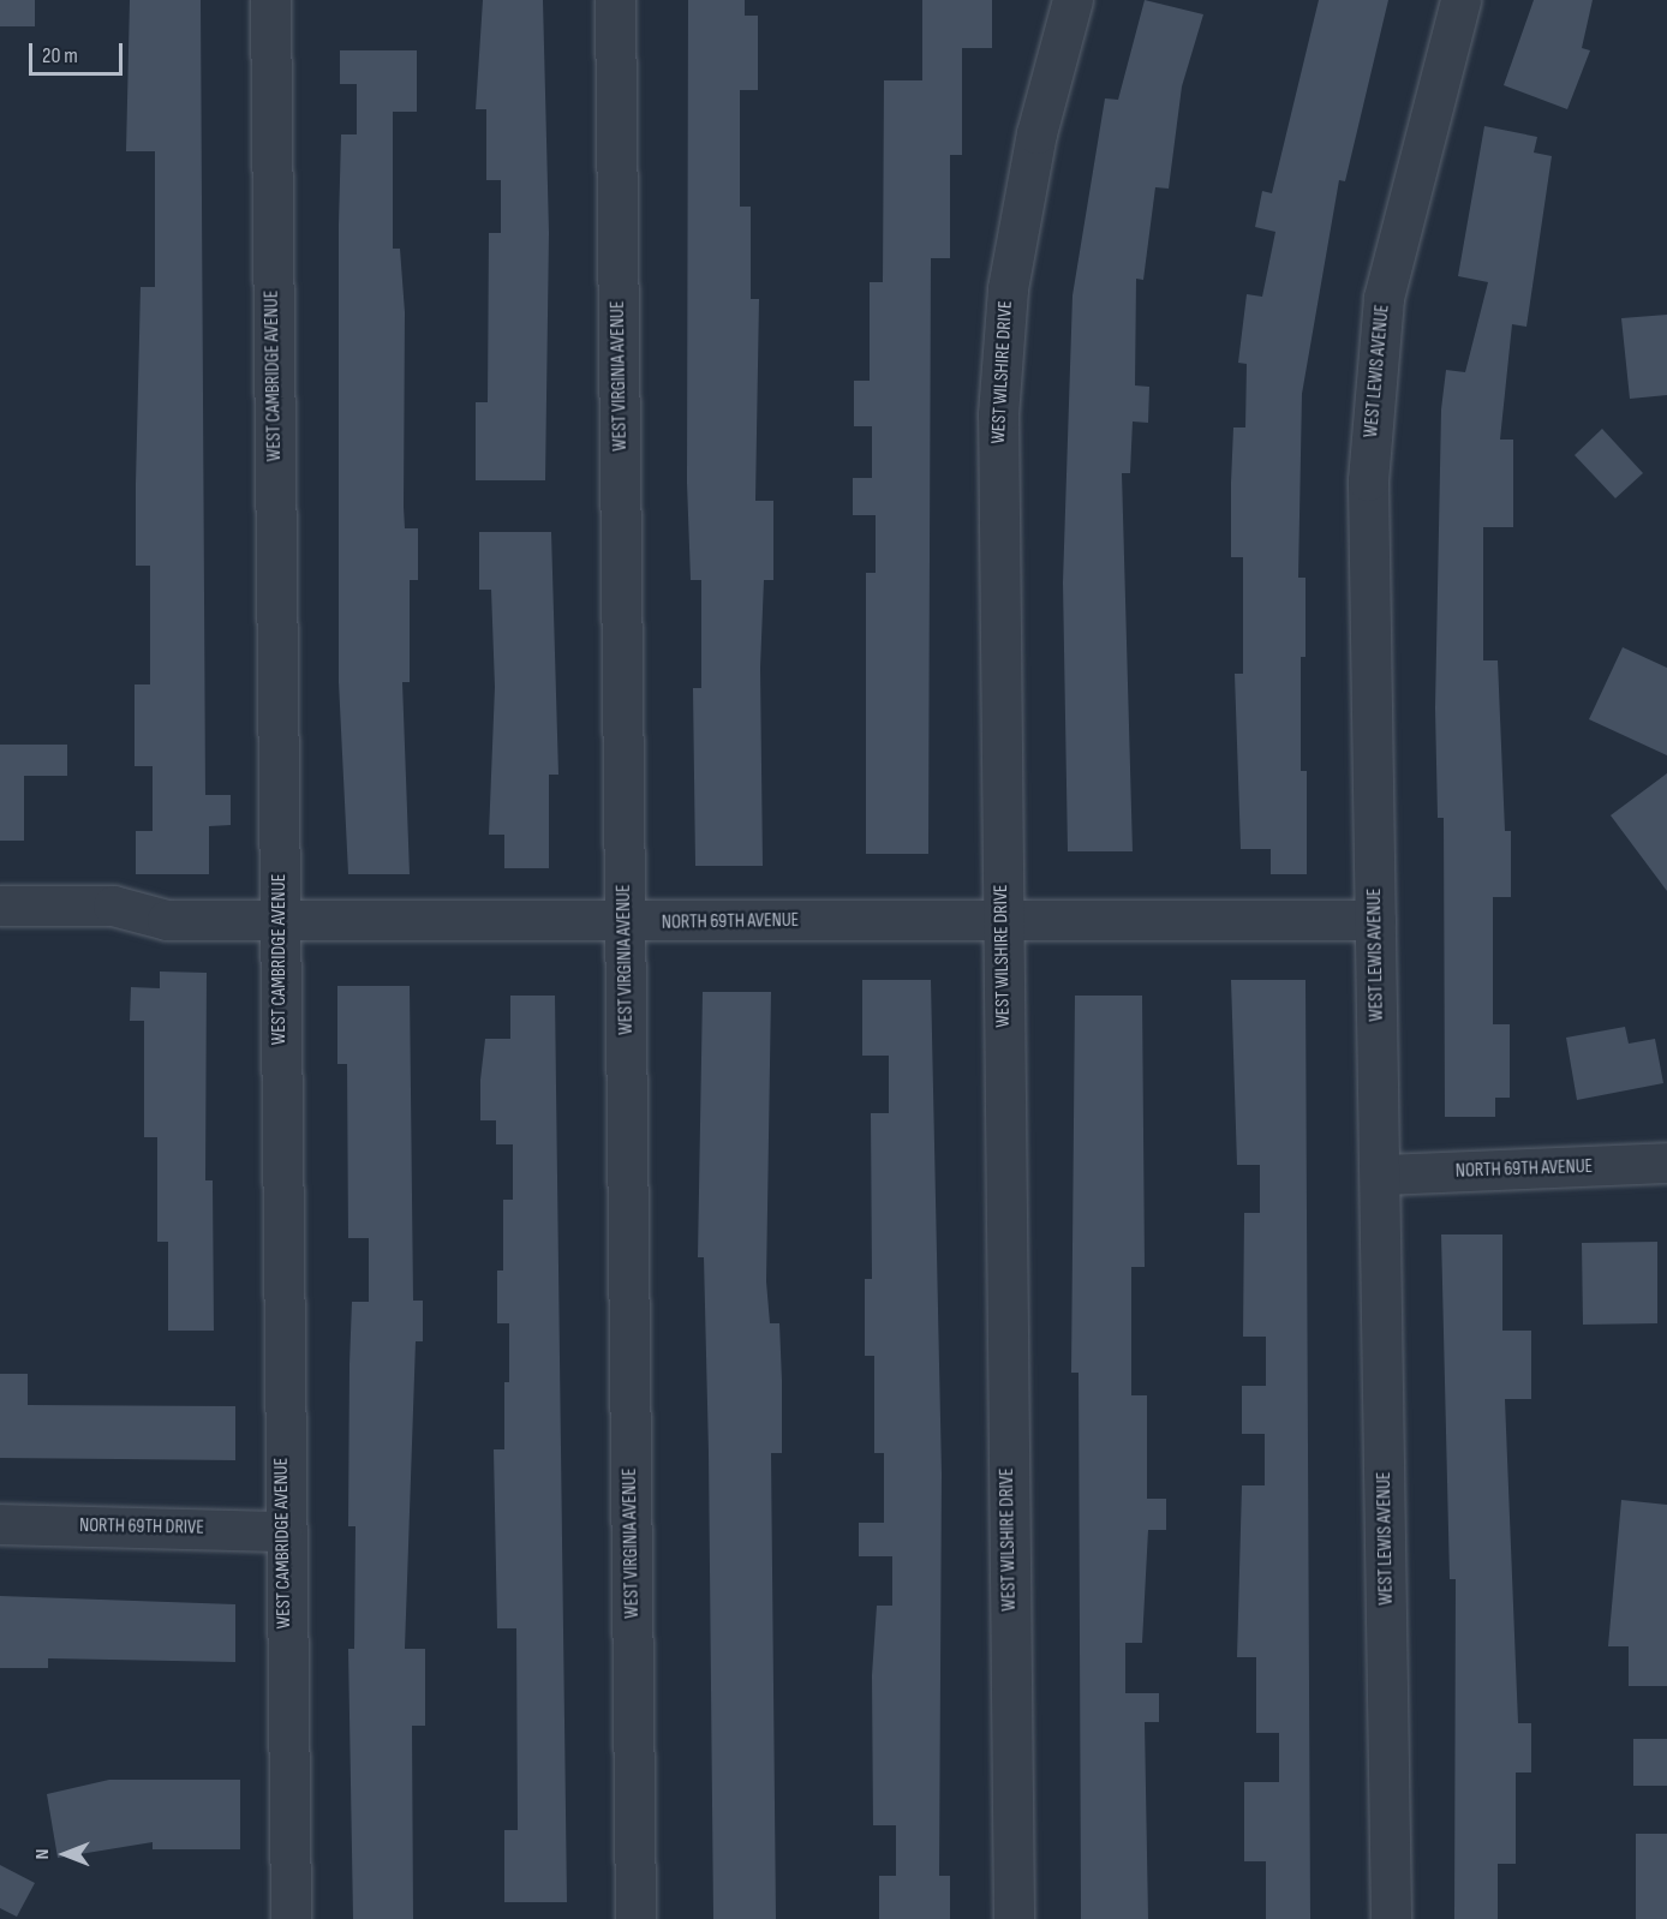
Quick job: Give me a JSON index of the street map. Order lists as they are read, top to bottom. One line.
{"streets":{"street":["WEST LEWIS AVENUE","WEST WILSHIRE DRIVE","WEST CAMBRIDGE AVENUE","WEST VIRGINIA AVENUE","NORTH 69TH AVENUE","NORTH 69TH DRIVE"]},"crossings":[["WEST LEWIS AVENUE","NORTH 69TH AVENUE"],["WEST WILSHIRE DRIVE","NORTH 69TH AVENUE"],["WEST CAMBRIDGE AVENUE","NORTH 69TH AVENUE"],["WEST CAMBRIDGE AVENUE","NORTH 69TH DRIVE"],["WEST VIRGINIA AVENUE","NORTH 69TH AVENUE"]],"scale_bar":"20 m","north":"left"}
